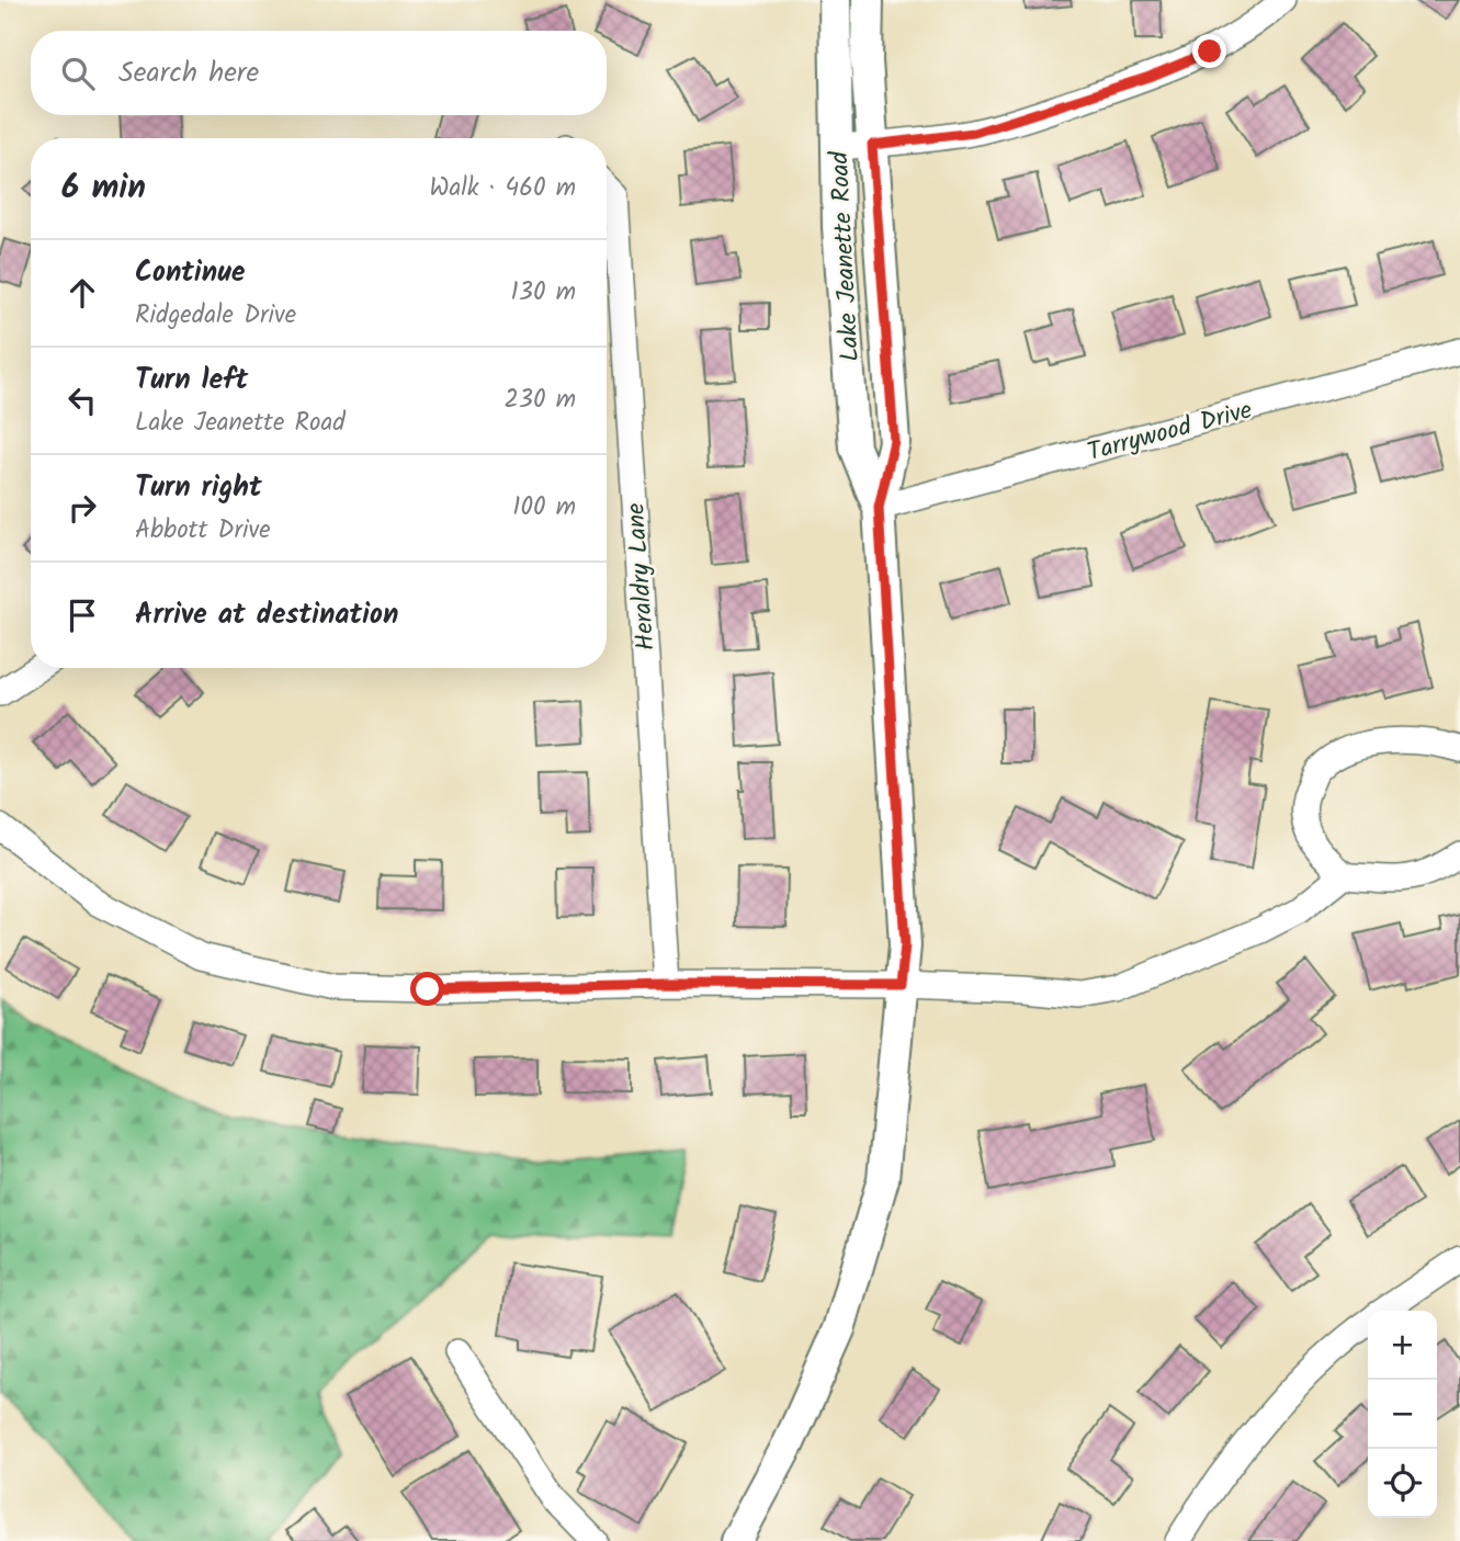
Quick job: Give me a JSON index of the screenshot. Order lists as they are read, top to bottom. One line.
{"streets":{"street":["Lake Jeanette Road","Tarrywood Drive","Heraldry Lane"]},"crossings":[["Lake Jeanette Road","Tarrywood Drive"]],"page":{"search":"Search here","heading":["6 min","Walk · 460 m"],"list":[["Continue","Ridgedale Drive","130 m"],["Turn left","Lake Jeanette Road","230 m"],["Turn right","Abbott Drive","100 m"],"Arrive at destination"],"map_buttons":["+","−"]}}
